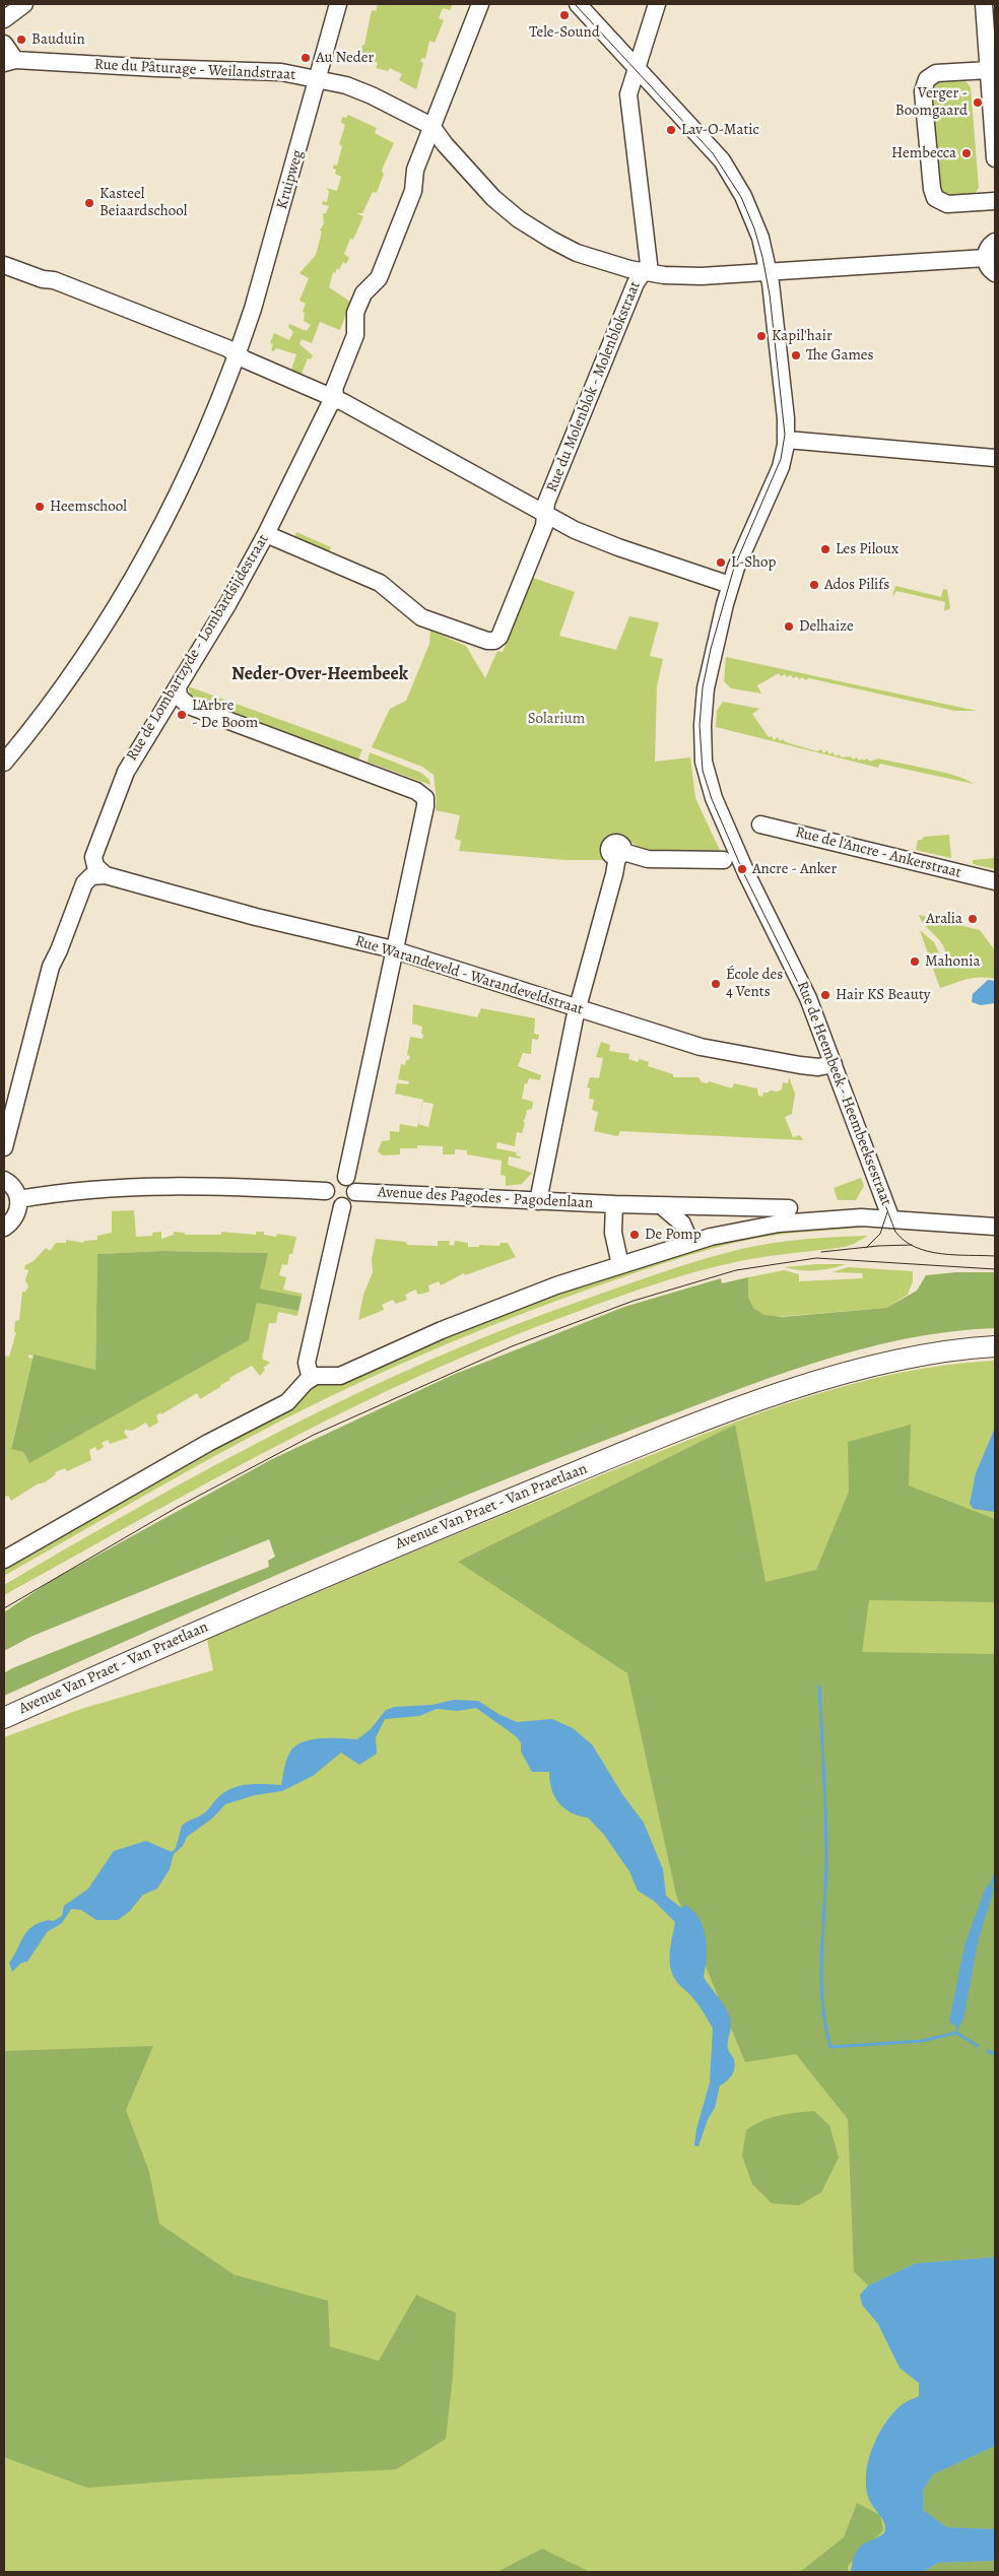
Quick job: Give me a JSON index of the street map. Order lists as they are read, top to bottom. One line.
{"streets":{"main road":["Avenue Van Praet - Van Praetlaan"],"street":["Rue du Pâturage - Weilandstraat","Kruipweg","Rue du Molenblok - Molenblokstraat","Rue de Lombartzyde - Lombardsijdestraat","Rue de l'Ancre - Ankerstraat","Rue Warandeveld - Warandeveldstraat","Rue de Heembeek - Heembeeksestraat","Avenue des Pagodes - Pagodenlaan"]},"crossings":[["Rue du Pâturage - Weilandstraat","Kruipweg"],["Rue du Pâturage - Weilandstraat","Rue du Molenblok - Molenblokstraat"],["Rue du Pâturage - Weilandstraat","Rue de Lombartzyde - Lombardsijdestraat"],["Rue du Pâturage - Weilandstraat","Rue de Heembeek - Heembeeksestraat"],["Rue du Molenblok - Molenblokstraat","Rue de Lombartzyde - Lombardsijdestraat"],["Rue du Molenblok - Molenblokstraat","Rue de Heembeek - Heembeeksestraat"],["Rue de Lombartzyde - Lombardsijdestraat","Rue Warandeveld - Warandeveldstraat"],["Rue Warandeveld - Warandeveldstraat","Rue de Heembeek - Heembeeksestraat"]],"districts":["Neder-Over-Heembeek"],"parks":["Solarium"],"places":["Tele-Sound","Bauduin","Au Neder","Verger - Boomgaard","Lav-O-Matic","Hembecca","Kasteel Beiaardschool","Kapil'hair","The Games","Heemschool","Les Piloux","L-Shop","Ados Pilifs","Delhaize","L'Arbre - De Boom","Ancre - Anker","Aralia","Mahonia","École des 4 Vents","Hair KS Beauty","De Pomp"]}
